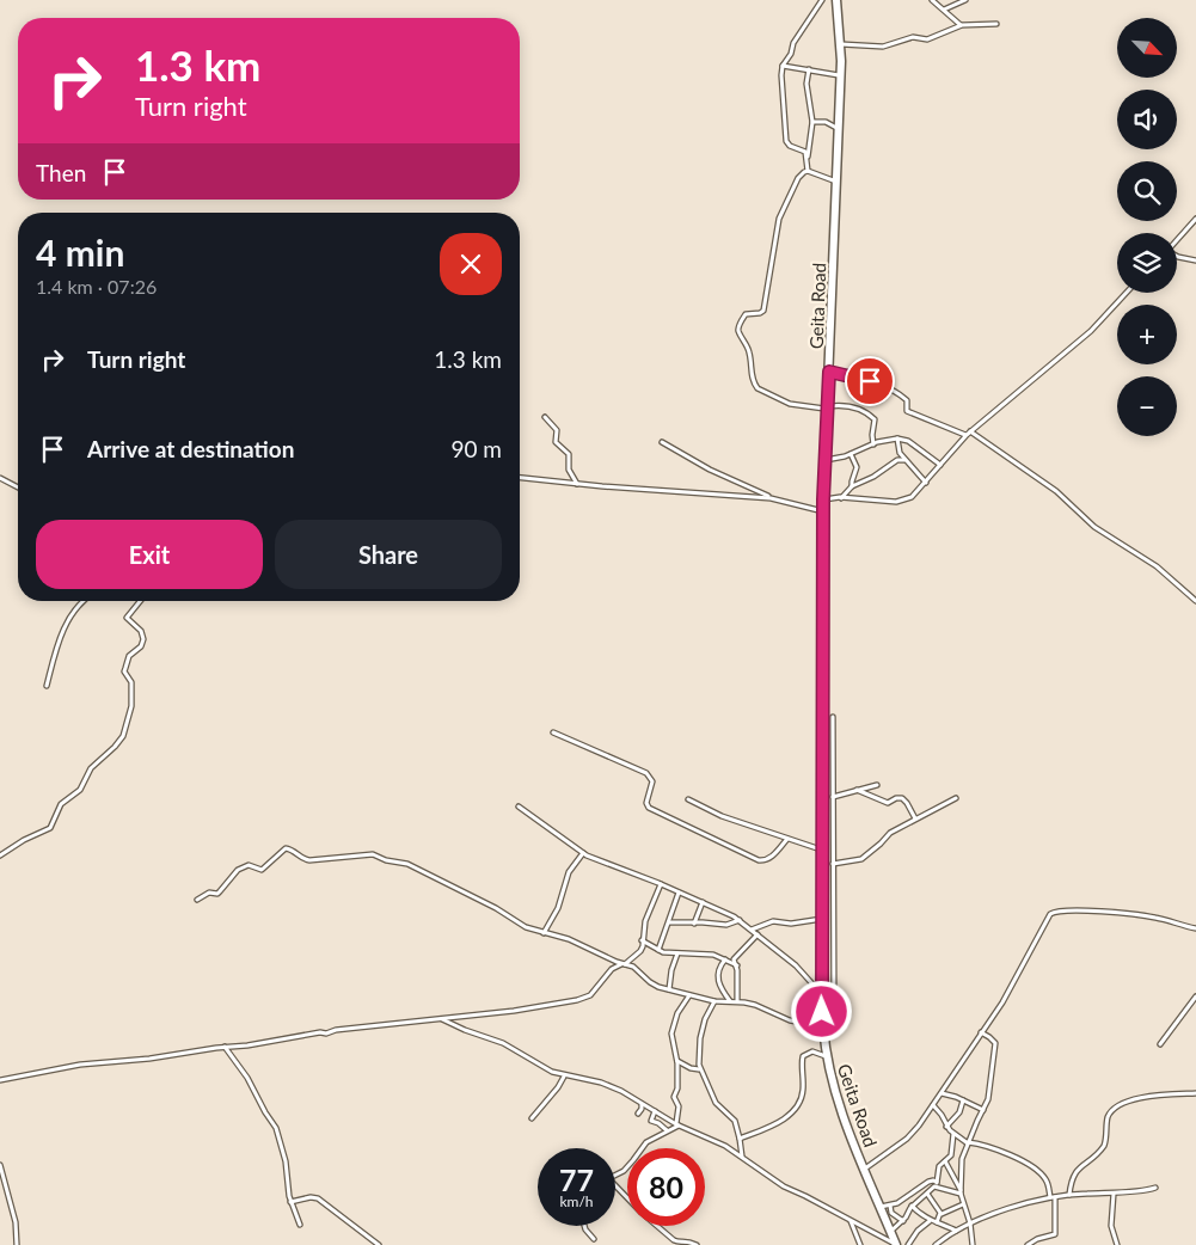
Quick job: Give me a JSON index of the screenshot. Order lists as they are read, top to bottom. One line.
{"streets":{"highway":["Geita Road"]},"north":"bottom right","page":{"map_buttons":["+","−"],"turn":["1.3 km","Turn right"],"then":"Then","heading":["4 min","1.4 km · 07:26"],"list":[{"name":"Turn right","value":"1.3 km"},{"name":"Arrive at destination","value":"90 m"}],"buttons":["Exit","Share"],"speed":"77 km/h","limit":"80"}}
